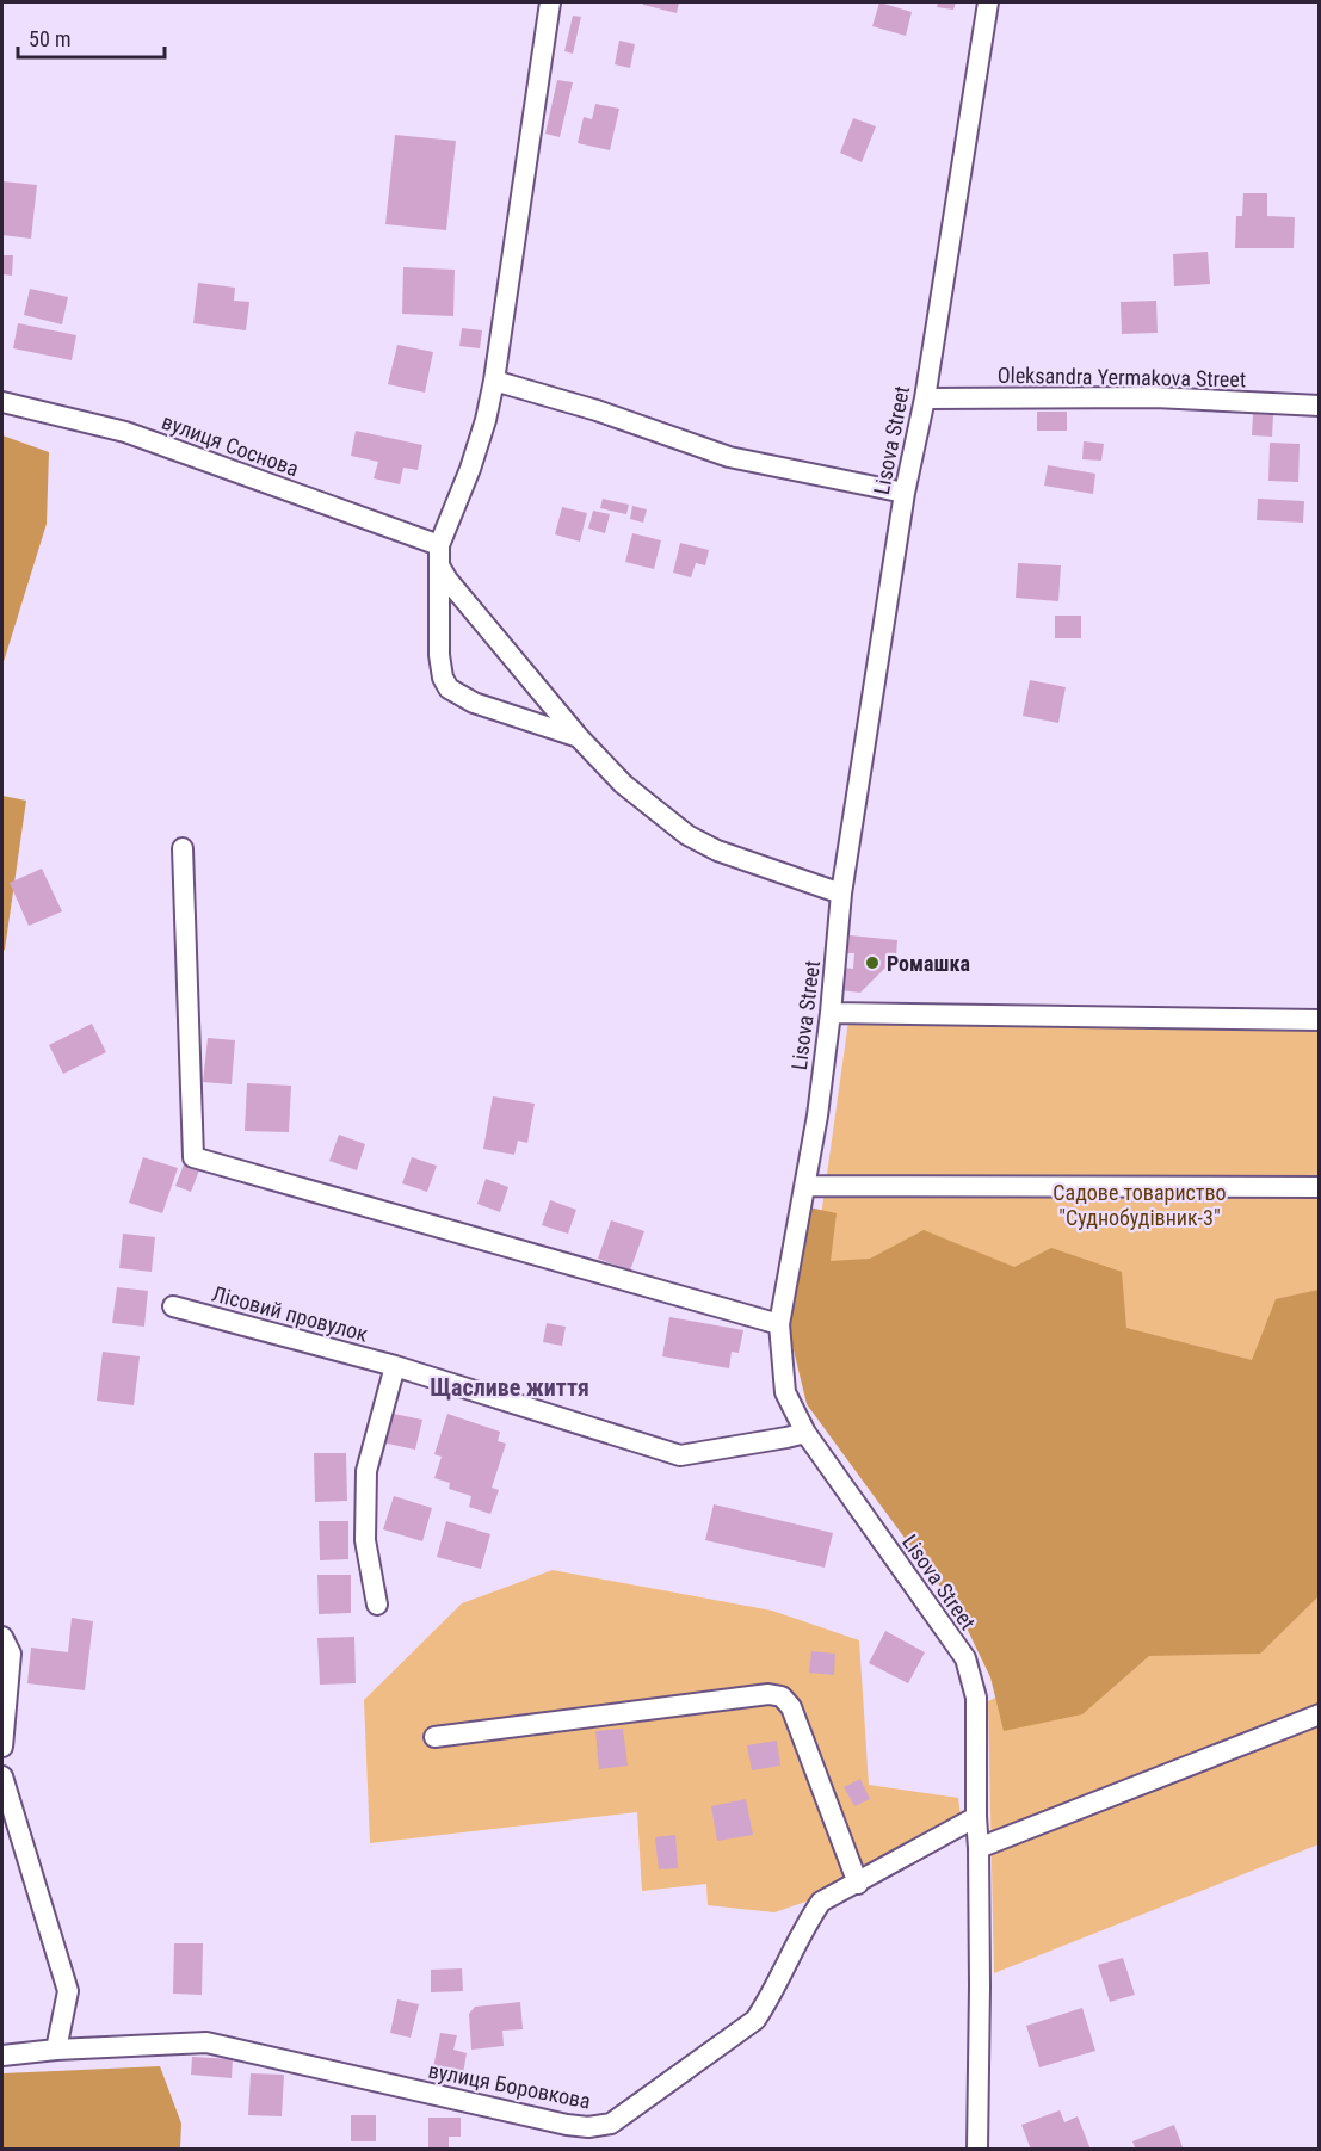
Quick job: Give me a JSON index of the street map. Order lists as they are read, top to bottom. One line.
{"streets":{"street":["Oleksandra Yermakova Street","Lisova Street","вулиця Соснова","Лісовий провулок","вулиця Боровкова"]},"crossings":[["Oleksandra Yermakova Street","Lisova Street"],["Lisova Street","Лісовий провулок"],["Lisova Street","вулиця Боровкова"]],"districts":["Щасливе життя"],"parks":["Садове товариство \"Суднобудівник-3\""],"places":["Ромашка"],"scale_bar":"50 m"}
